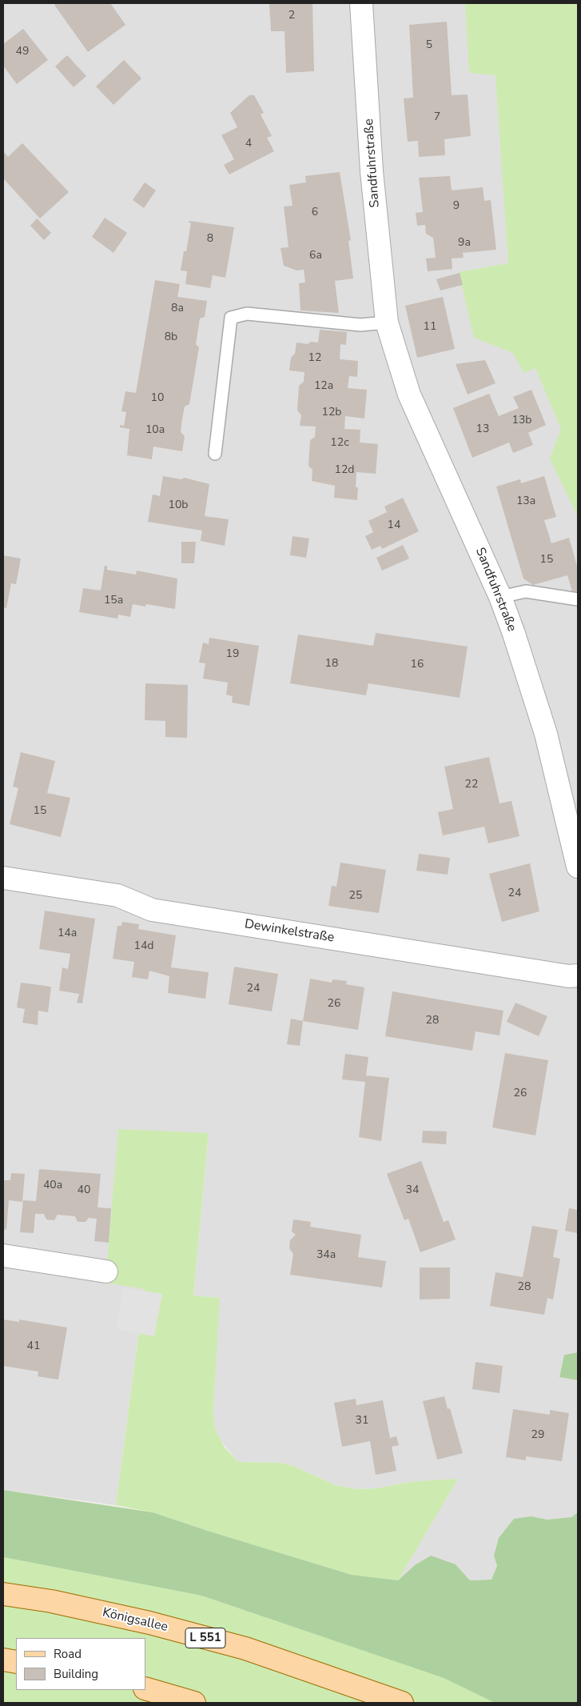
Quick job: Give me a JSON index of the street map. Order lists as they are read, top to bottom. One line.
{"streets":{"main road":["Königsallee","L 551"],"street":["Sandfuhrstraße","Dewinkelstraße"]},"house_numbers":["2","5","49","7","4","9","6","8","9a","6a","8a","11","8b","12","12a","10","12b","13b","13","10a","12c","12d","13a","10b","14","15","15a","19","18","16","22","15","24","25","14a","14d","24","26","28","26","40a","40","34","34a","28","41","31","29"],"legend":["Road","Building"]}
